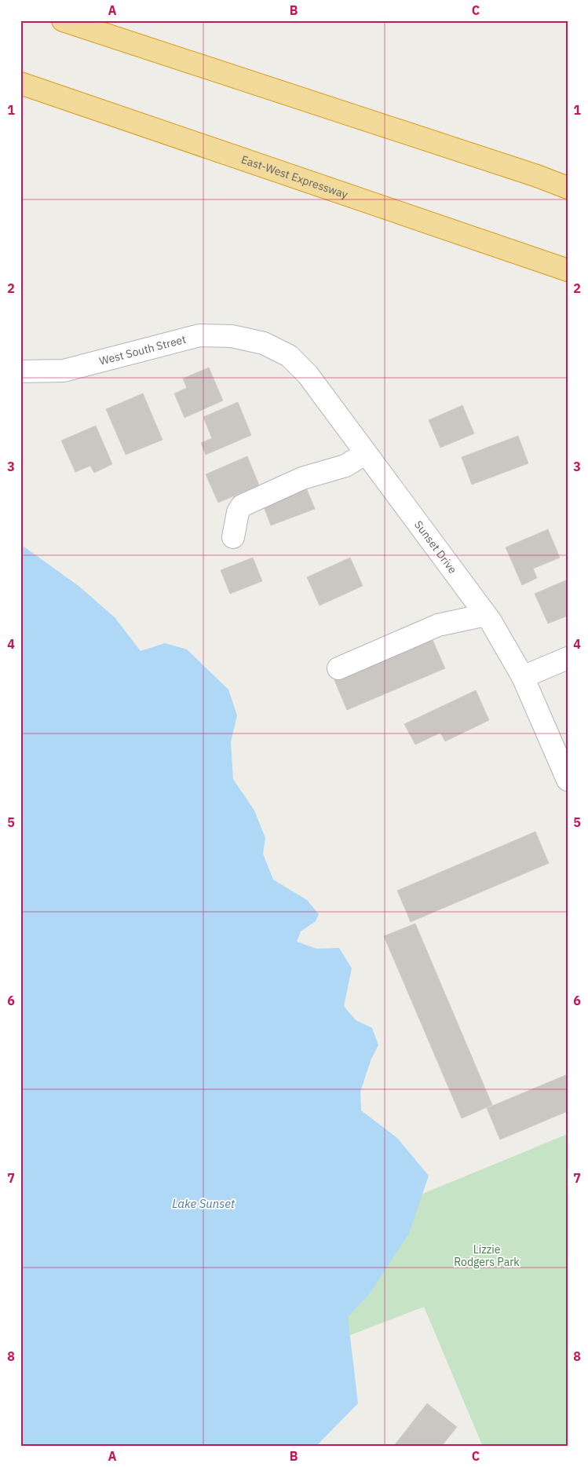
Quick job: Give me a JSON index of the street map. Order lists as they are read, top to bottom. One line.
{"streets":{"highway":["East-West Expressway"],"street":["West South Street","Sunset Drive"]},"crossings":[["West South Street","Sunset Drive"]],"water":["Lake Sunset"],"parks":["Lizzie Rodgers Park"],"grid":{"columns":["A","B","C"],"rows":["1","2","3","4","5","6","7","8"]}}
